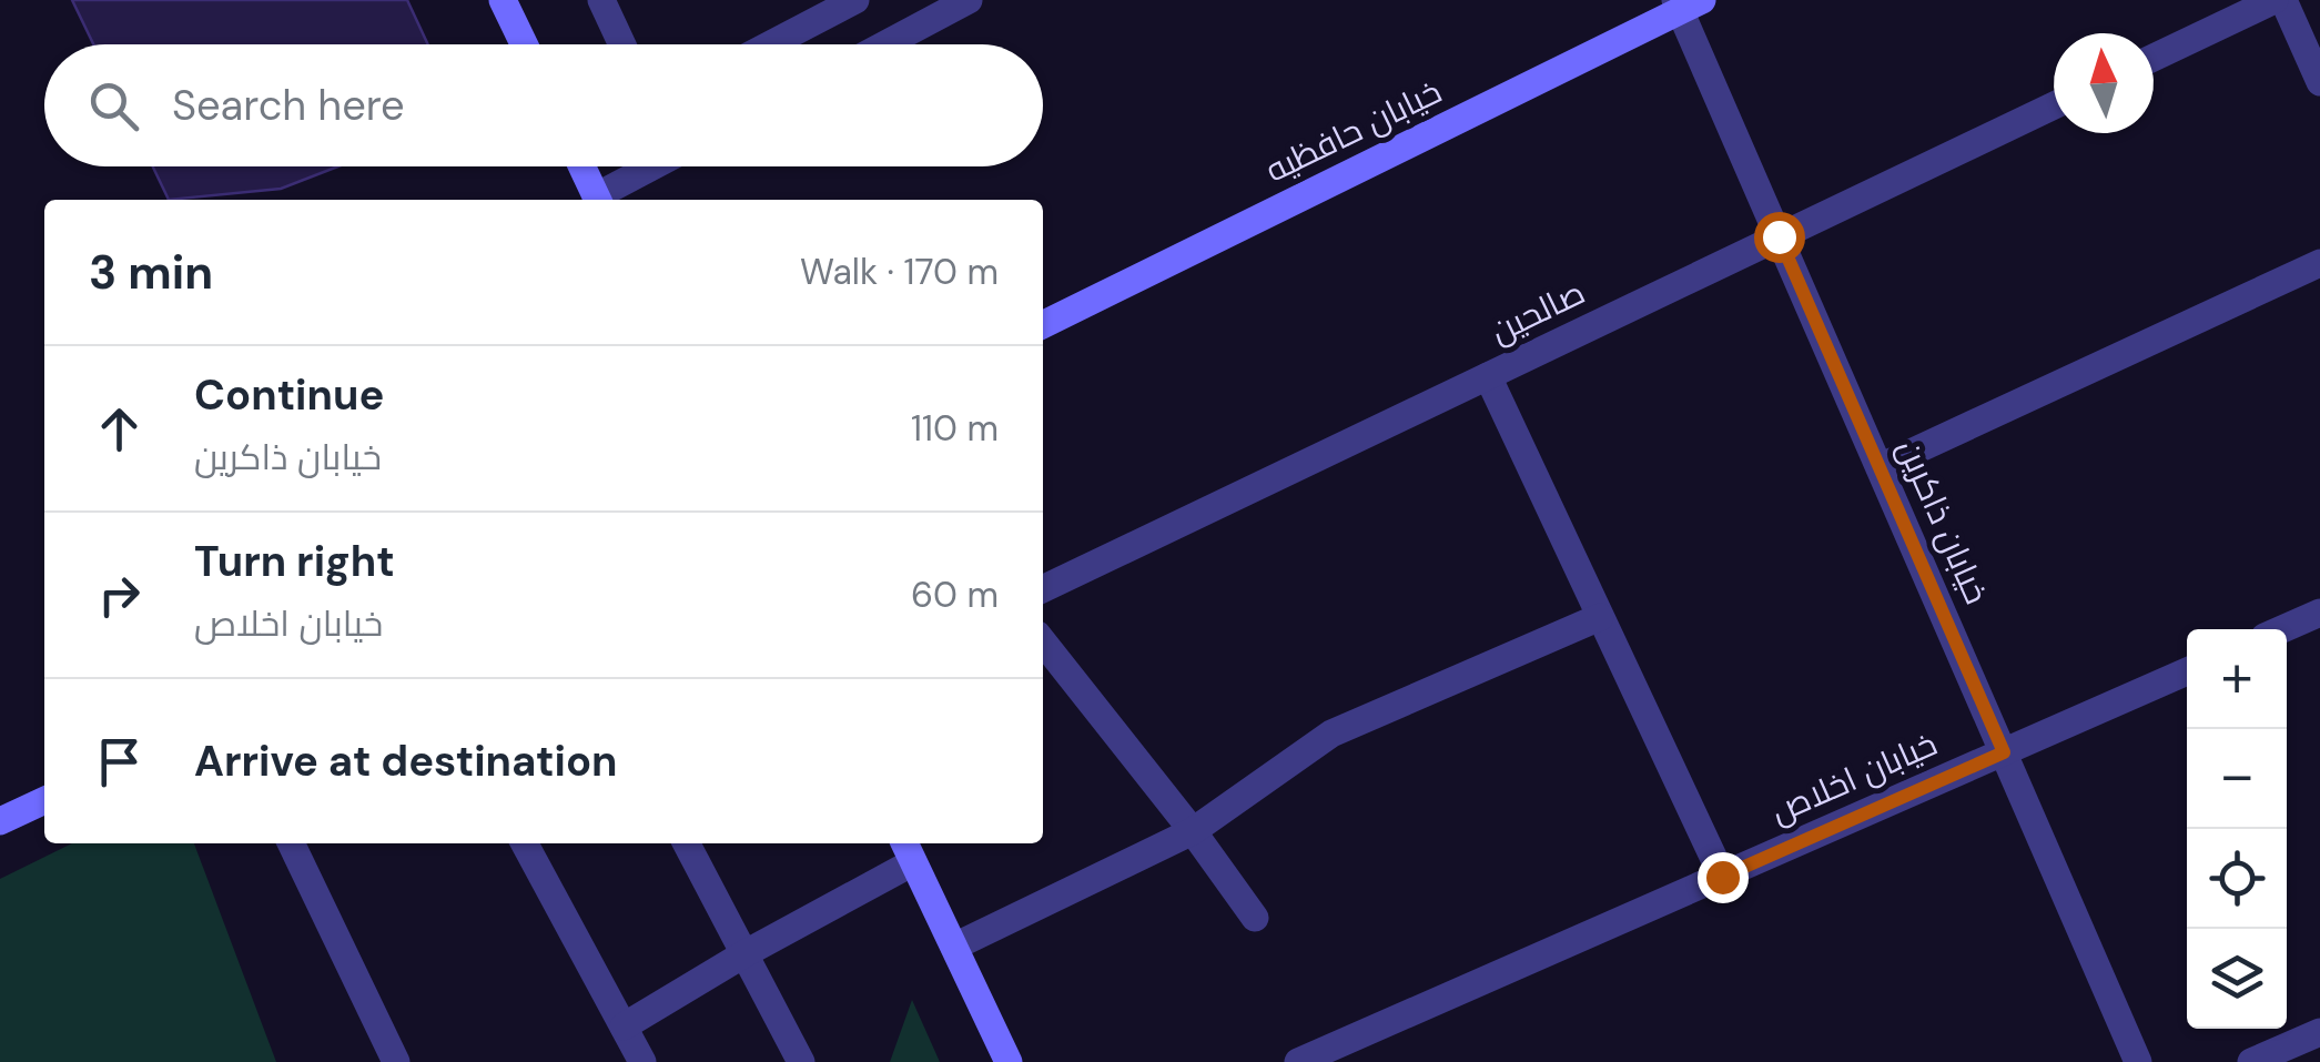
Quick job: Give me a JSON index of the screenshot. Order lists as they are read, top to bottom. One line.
{"streets":{"street":["خیابان حافظیه","صالحین","خیابان ذاکرین","خیابان اخلاص"]},"crossings":[["خیابان حافظیه","خیابان ذاکرین"],["صالحین","خیابان ذاکرین"],["خیابان ذاکرین","خیابان اخلاص"]],"north":"top","page":{"search":"Search here","heading":["3 min","Walk · 170 m"],"list":[["Continue","خیابان ذاکرین","110 m"],["Turn right","خیابان اخلاص","60 m"],"Arrive at destination"],"map_buttons":["+","−"]}}
